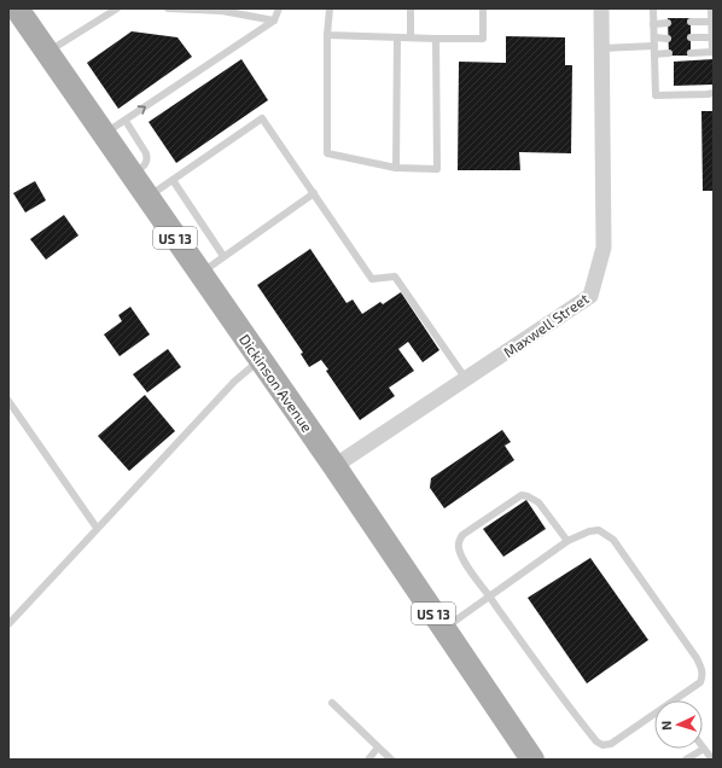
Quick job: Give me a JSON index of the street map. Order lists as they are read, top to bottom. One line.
{"streets":{"main road":["US 13","Dickinson Avenue"],"street":["Maxwell Street"]},"crossings":[["Maxwell Street","Dickinson Avenue"]],"north":"left"}
